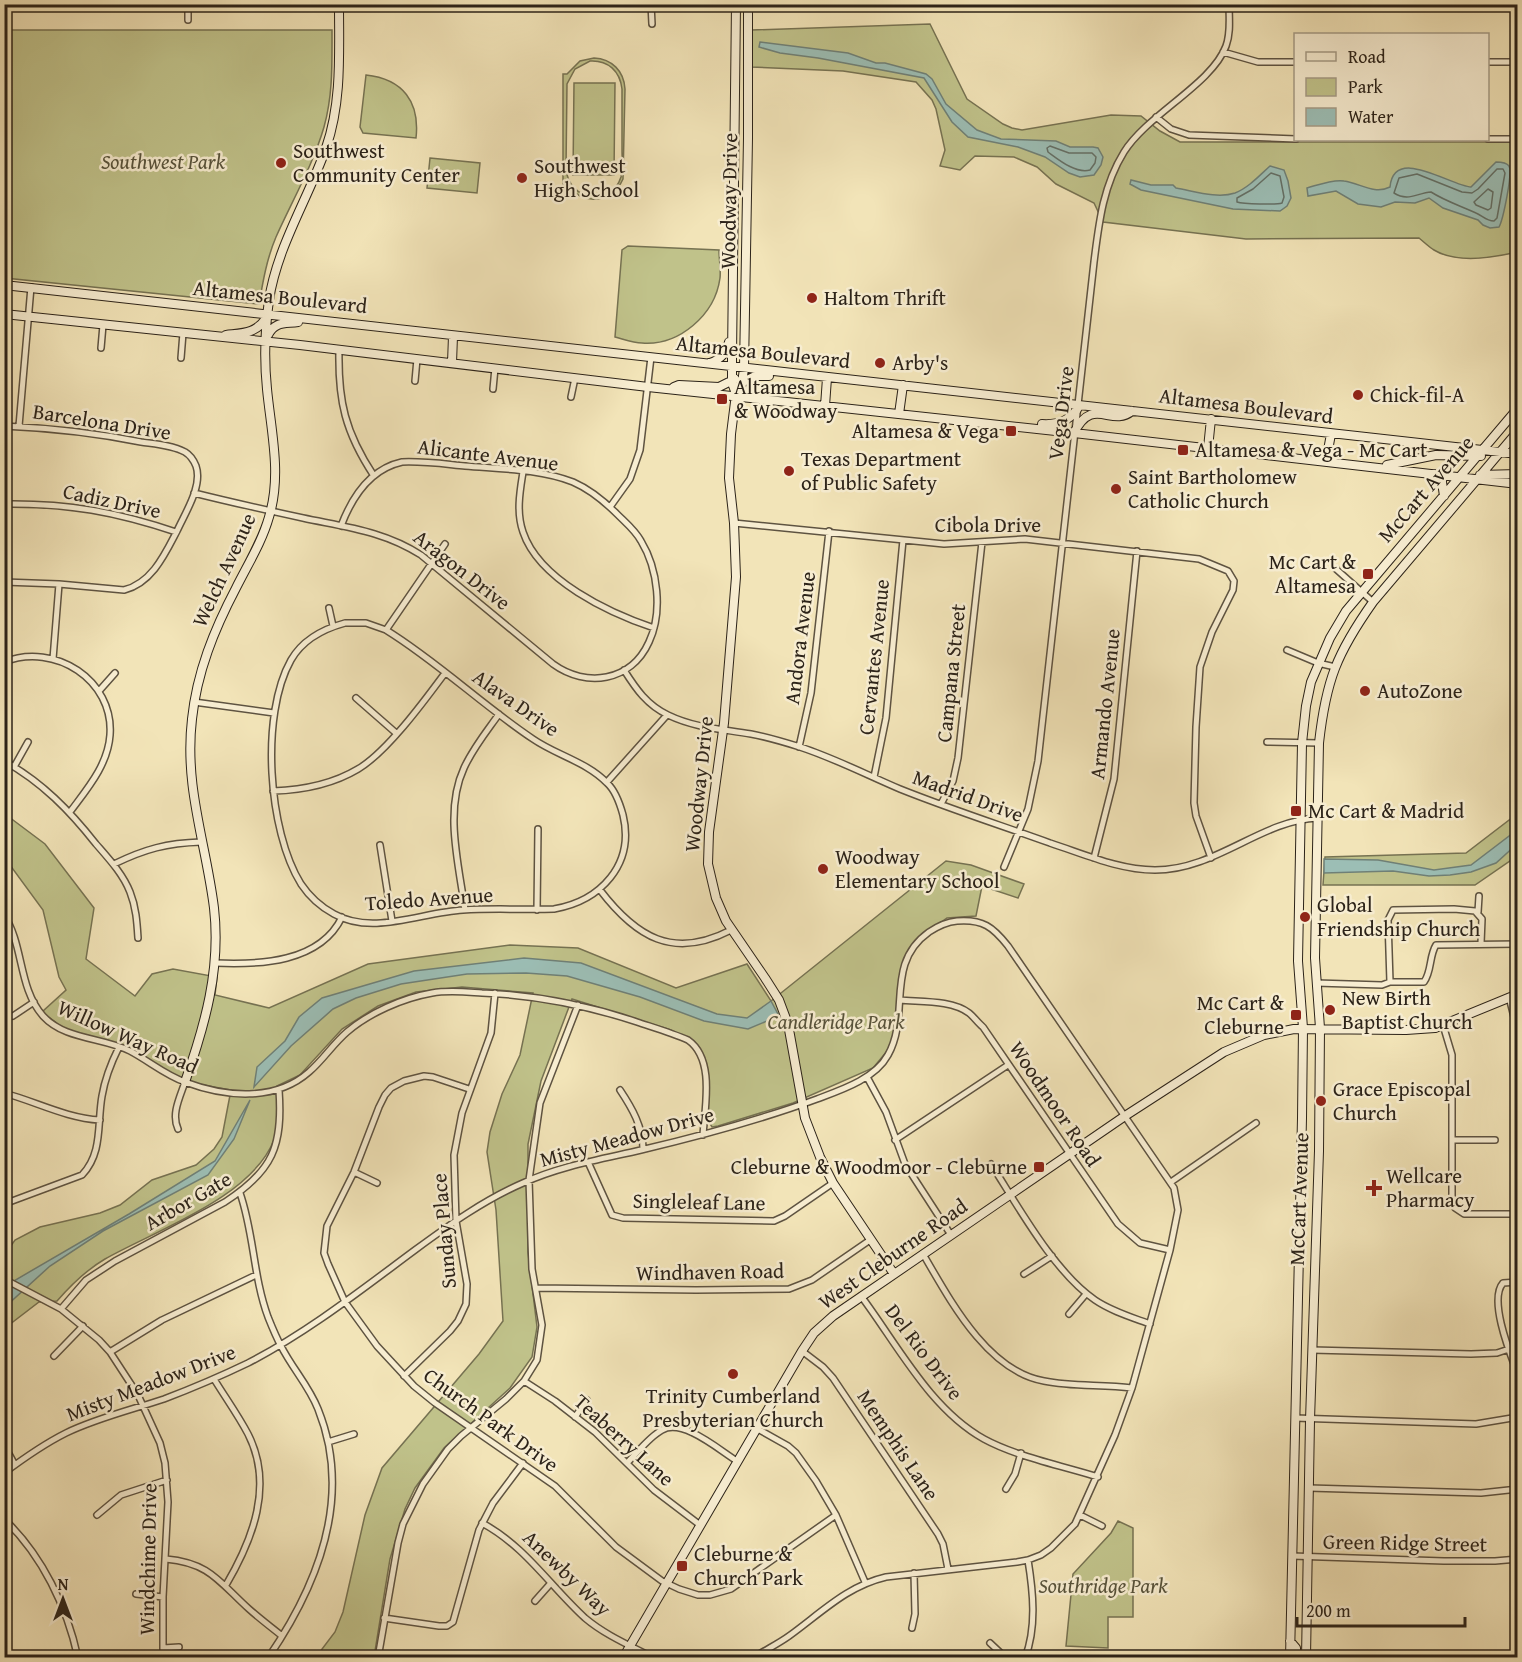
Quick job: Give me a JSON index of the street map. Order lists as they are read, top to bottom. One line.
{"streets":{"main road":["Woodway Drive","Altamesa Boulevard","McCart Avenue","Welch Avenue","West Cleburne Road"],"street":["Vega Drive","Barcelona Drive","Alicante Avenue","Cadiz Drive","Cibola Drive","Aragon Drive","Andora Avenue","Cervantes Avenue","Campana Street","Alava Drive","Armando Avenue","Madrid Drive","Toledo Avenue","Willow Way Road","Woodmoor Road","Misty Meadow Drive","Arbor Gate","Singleleaf Lane","Sunday Place","Windhaven Road","Del Rio Drive","Church Park Drive","Teaberry Lane","Memphis Lane","Green Ridge Street","Windchime Drive","Anewby Way"]},"crossings":[["Woodway Drive","Altamesa Boulevard"],["Woodway Drive","Cibola Drive"],["Woodway Drive","Madrid Drive"],["Woodway Drive","Misty Meadow Drive"],["Woodway Drive","Singleleaf Lane"],["Woodway Drive","West Cleburne Road"],["Woodway Drive","Windhaven Road"],["Altamesa Boulevard","Vega Drive"],["Altamesa Boulevard","McCart Avenue"],["Altamesa Boulevard","Welch Avenue"],["Vega Drive","Cibola Drive"],["Vega Drive","Madrid Drive"],["Barcelona Drive","Aragon Drive"],["Alicante Avenue","Aragon Drive"],["Alicante Avenue","Madrid Drive"],["McCart Avenue","Madrid Drive"],["McCart Avenue","West Cleburne Road"],["McCart Avenue","Green Ridge Street"],["Cibola Drive","Andora Avenue"],["Cibola Drive","Cervantes Avenue"],["Cibola Drive","Campana Street"],["Cibola Drive","Armando Avenue"],["Cibola Drive","Madrid Drive"],["Welch Avenue","Aragon Drive"],["Welch Avenue","Willow Way Road"],["Aragon Drive","Madrid Drive"],["Andora Avenue","Madrid Drive"],["Cervantes Avenue","Madrid Drive"],["Campana Street","Madrid Drive"],["Alava Drive","Toledo Avenue"],["Armando Avenue","Madrid Drive"],["Willow Way Road","Misty Meadow Drive"],["Willow Way Road","Arbor Gate"],["Willow Way Road","Sunday Place"],["Woodmoor Road","Misty Meadow Drive"],["Woodmoor Road","West Cleburne Road"],["Misty Meadow Drive","Singleleaf Lane"],["Misty Meadow Drive","Sunday Place"],["Misty Meadow Drive","West Cleburne Road"],["Misty Meadow Drive","Church Park Drive"],["Misty Meadow Drive","Windchime Drive"],["Arbor Gate","Windchime Drive"],["Sunday Place","Church Park Drive"],["West Cleburne Road","Del Rio Drive"],["West Cleburne Road","Church Park Drive"],["West Cleburne Road","Teaberry Lane"],["West Cleburne Road","Memphis Lane"],["West Cleburne Road","Anewby Way"]],"parks":["Southwest Park","Candleridge Park","Southridge Park"],"places":{"other":["Southwest Community Center","Southwest High School","Haltom Thrift","Arby's","Chick-fil-A","Texas Department of Public Safety","Saint Bartholomew Catholic Church","AutoZone","Woodway Elementary School","Global Friendship Church","New Birth Baptist Church","Grace Episcopal Church","Trinity Cumberland Presbyterian Church"],"transit":["Altamesa & Woodway","Altamesa & Vega","Altamesa & Vega - Mc Cart","Mc Cart & Altamesa","Mc Cart & Madrid","Mc Cart & Cleburne","Cleburne & Woodmoor - Cleburne","Cleburne & Church Park"],"health":["Wellcare Pharmacy"]},"legend":["Road","Park","Water"],"scale_bar":"200 m","north":"top"}
